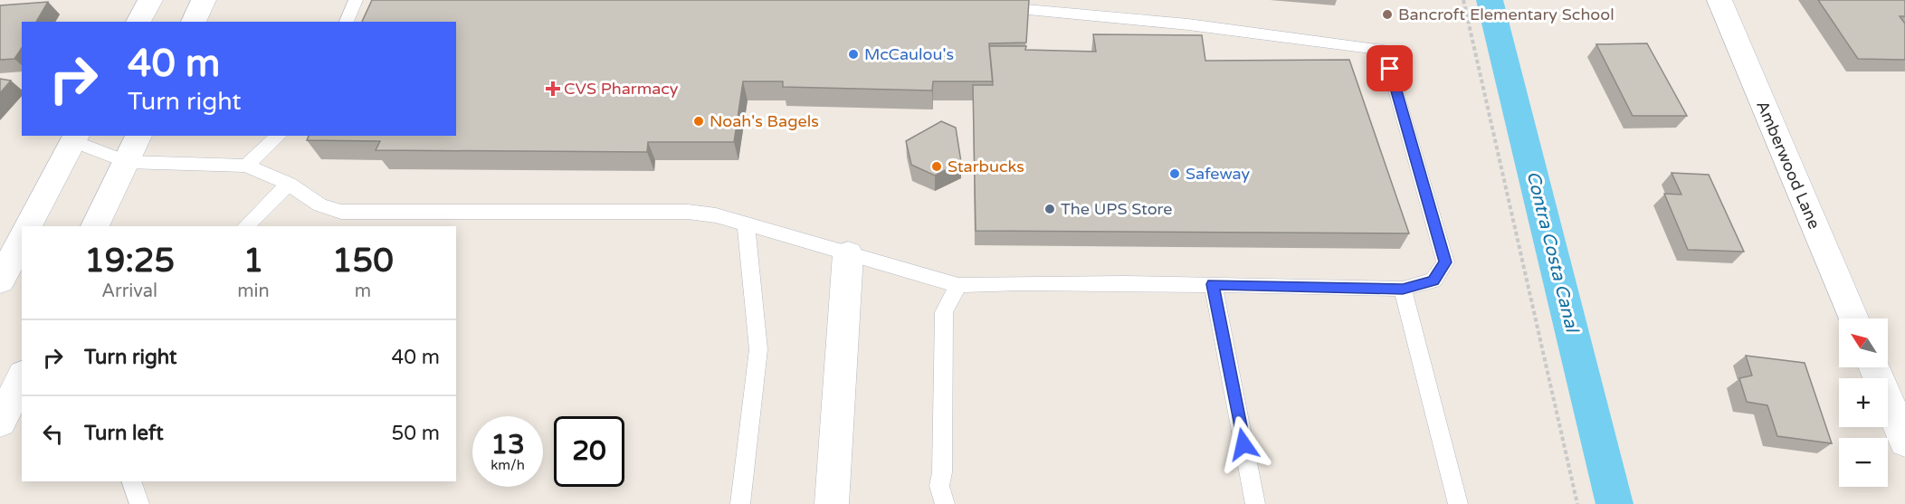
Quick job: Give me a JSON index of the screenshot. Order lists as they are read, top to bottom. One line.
{"streets":{"street":["Amberwood Lane"]},"water":["Contra Costa Canal"],"places":{"other":["Bancroft Elementary School","McCaulou's","Noah's Bagels","Starbucks","Safeway","The UPS Store"],"health":["CVS Pharmacy"]},"north":"top left","page":{"turn":["40 m","Turn right"],"eta":["19:25","Arrival","1","min","150","m"],"map_buttons":["+","−"],"list":[{"name":"Turn right","value":"40 m"},{"name":"Turn left","value":"50 m"}],"speed":"13 km/h","limit":"20"}}
